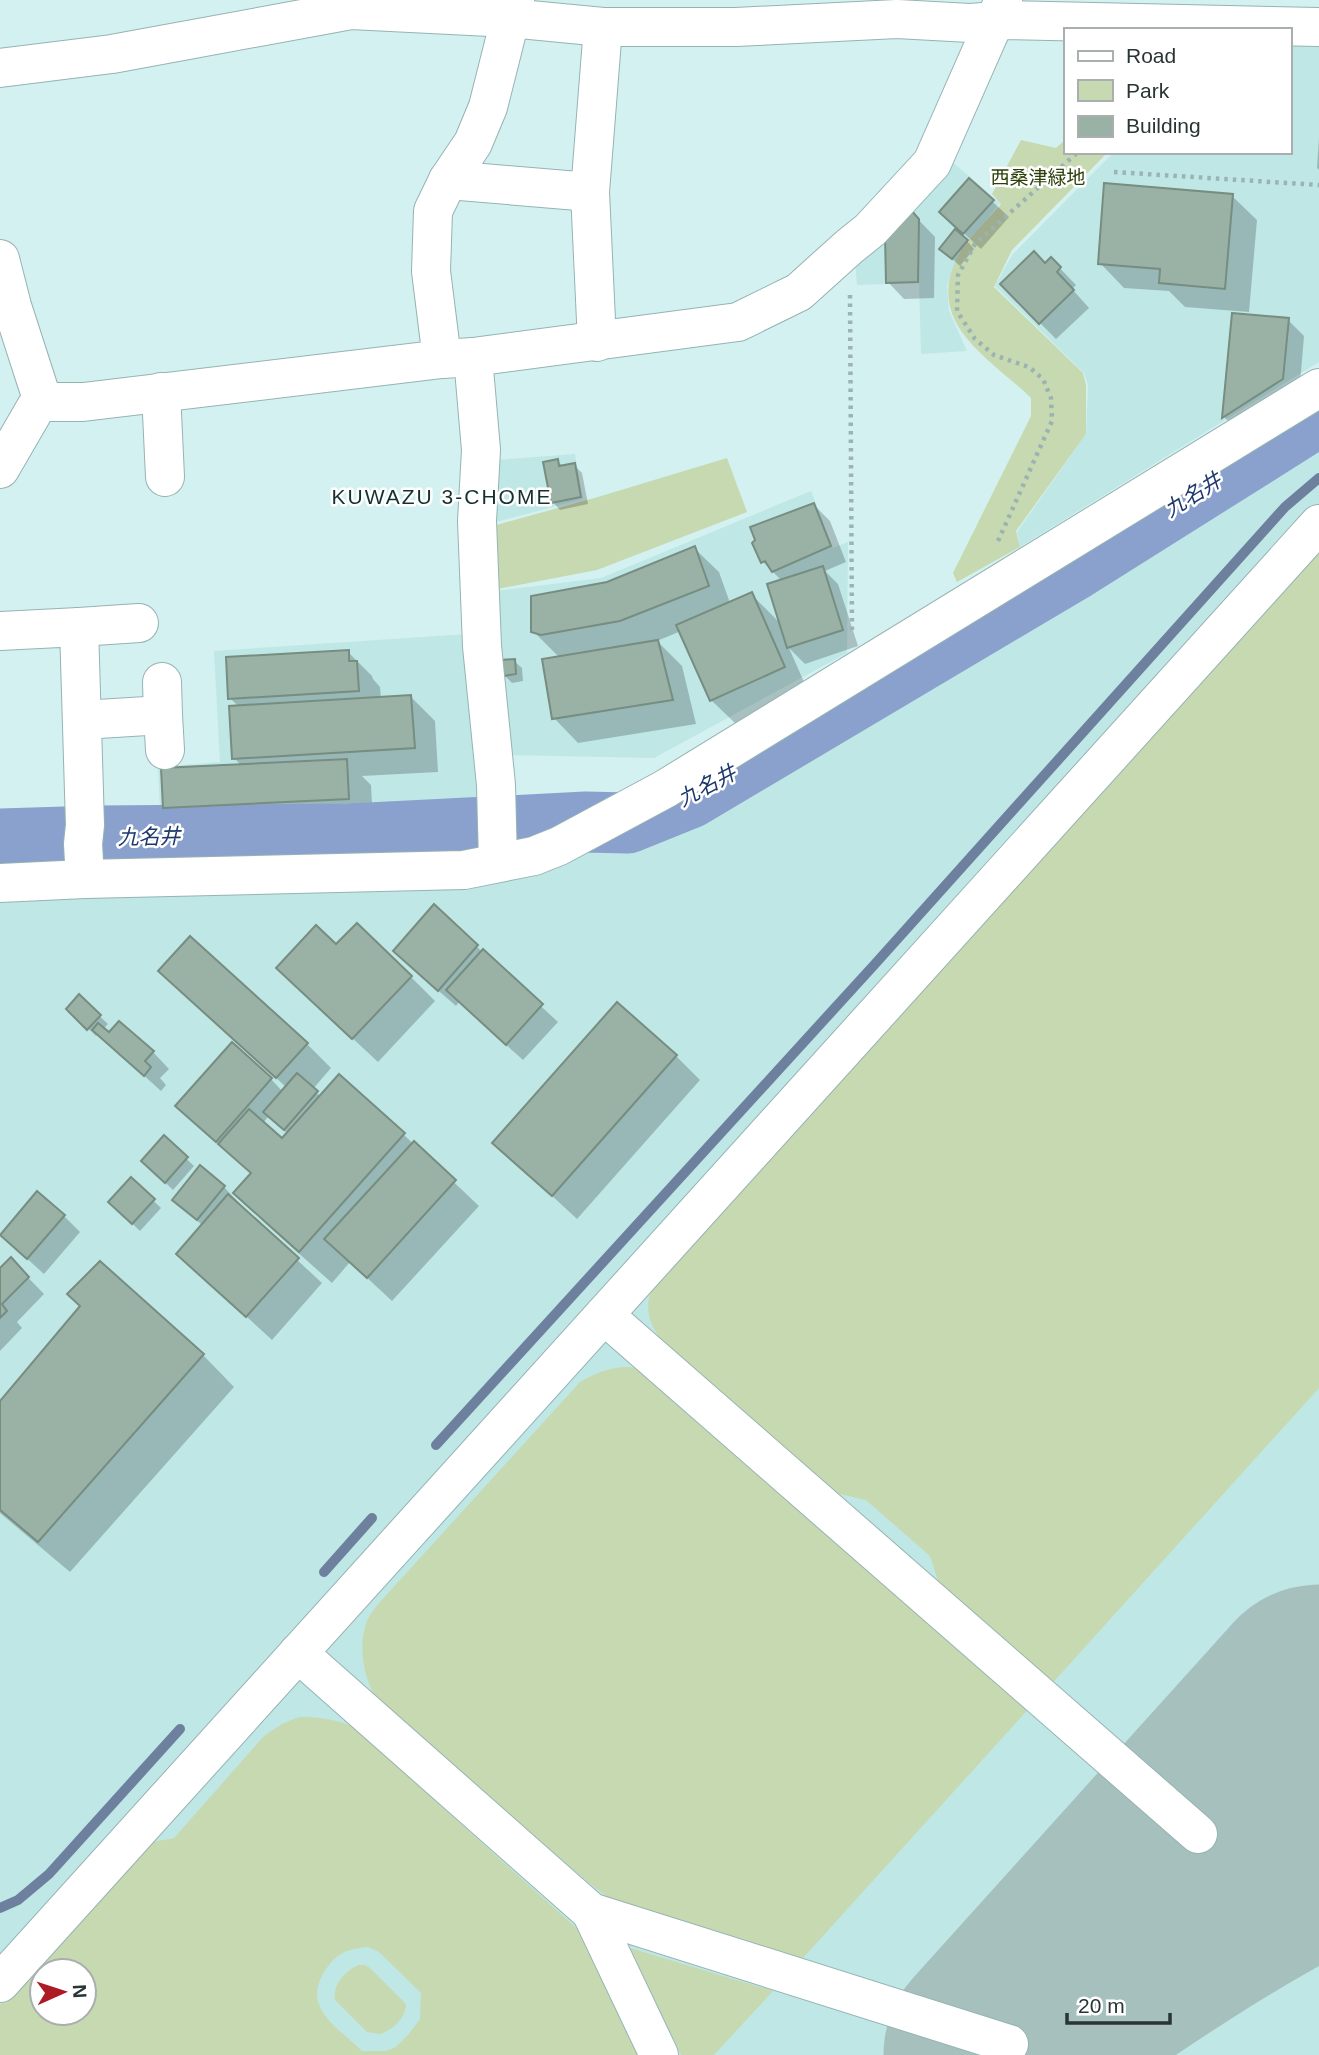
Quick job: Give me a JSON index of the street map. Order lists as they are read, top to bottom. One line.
{"districts":["KUWAZU 3-CHOME"],"water":["九名井"],"parks":["西桑津緑地"],"legend":["Road","Park","Building"],"scale_bar":"20 m","north":"right"}
